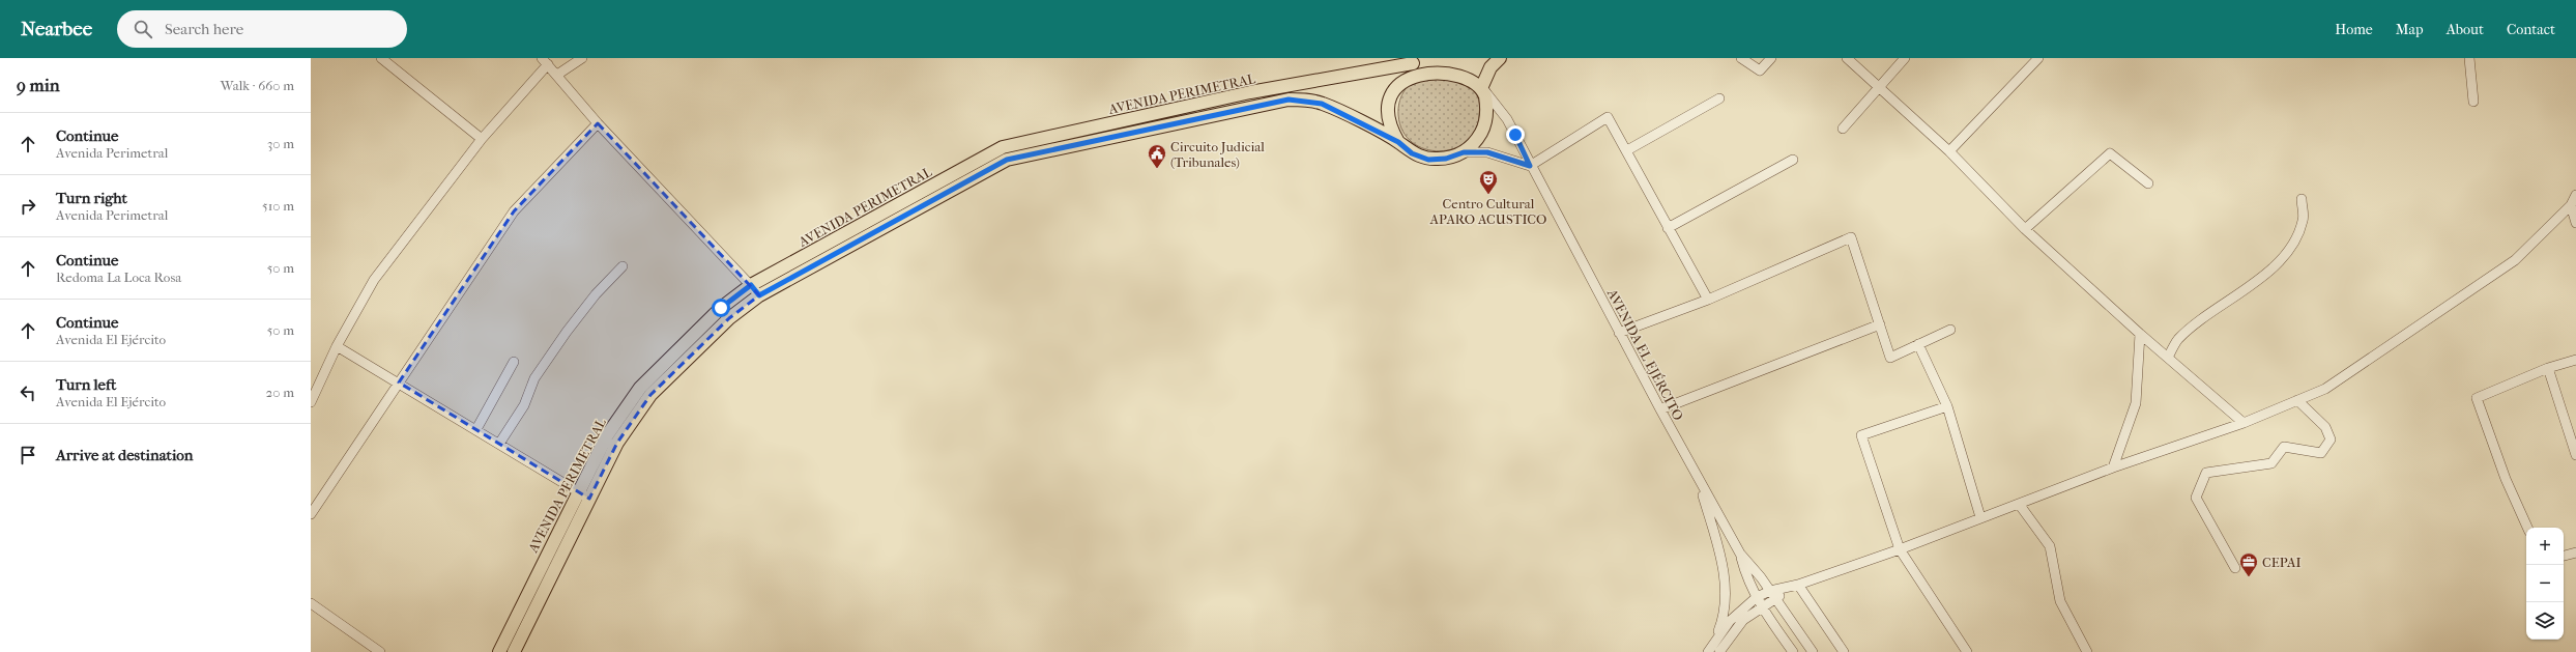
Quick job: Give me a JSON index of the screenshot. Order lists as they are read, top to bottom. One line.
{"streets":{"main road":["AVENIDA PERIMETRAL"],"street":["AVENIDA EL EJÉRCITO"]},"places":{"public building":["Circuito Judicial (Tribunales)"],"theatre":["Centro Cultural APARO ACUSTICO"],"office":["CEPAI"]},"page":{"header":"Nearbee","search":"Search here","nav":["Home","Map","About","Contact"],"heading":["9 min","Walk · 660 m"],"list":[["Continue","Avenida Perimetral","30 m"],["Turn right","Avenida Perimetral","510 m"],["Continue","Redoma La Loca Rosa","50 m"],["Continue","Avenida El Ejército","50 m"],["Turn left","Avenida El Ejército","20 m"],"Arrive at destination"],"map_buttons":["+","−"]}}
